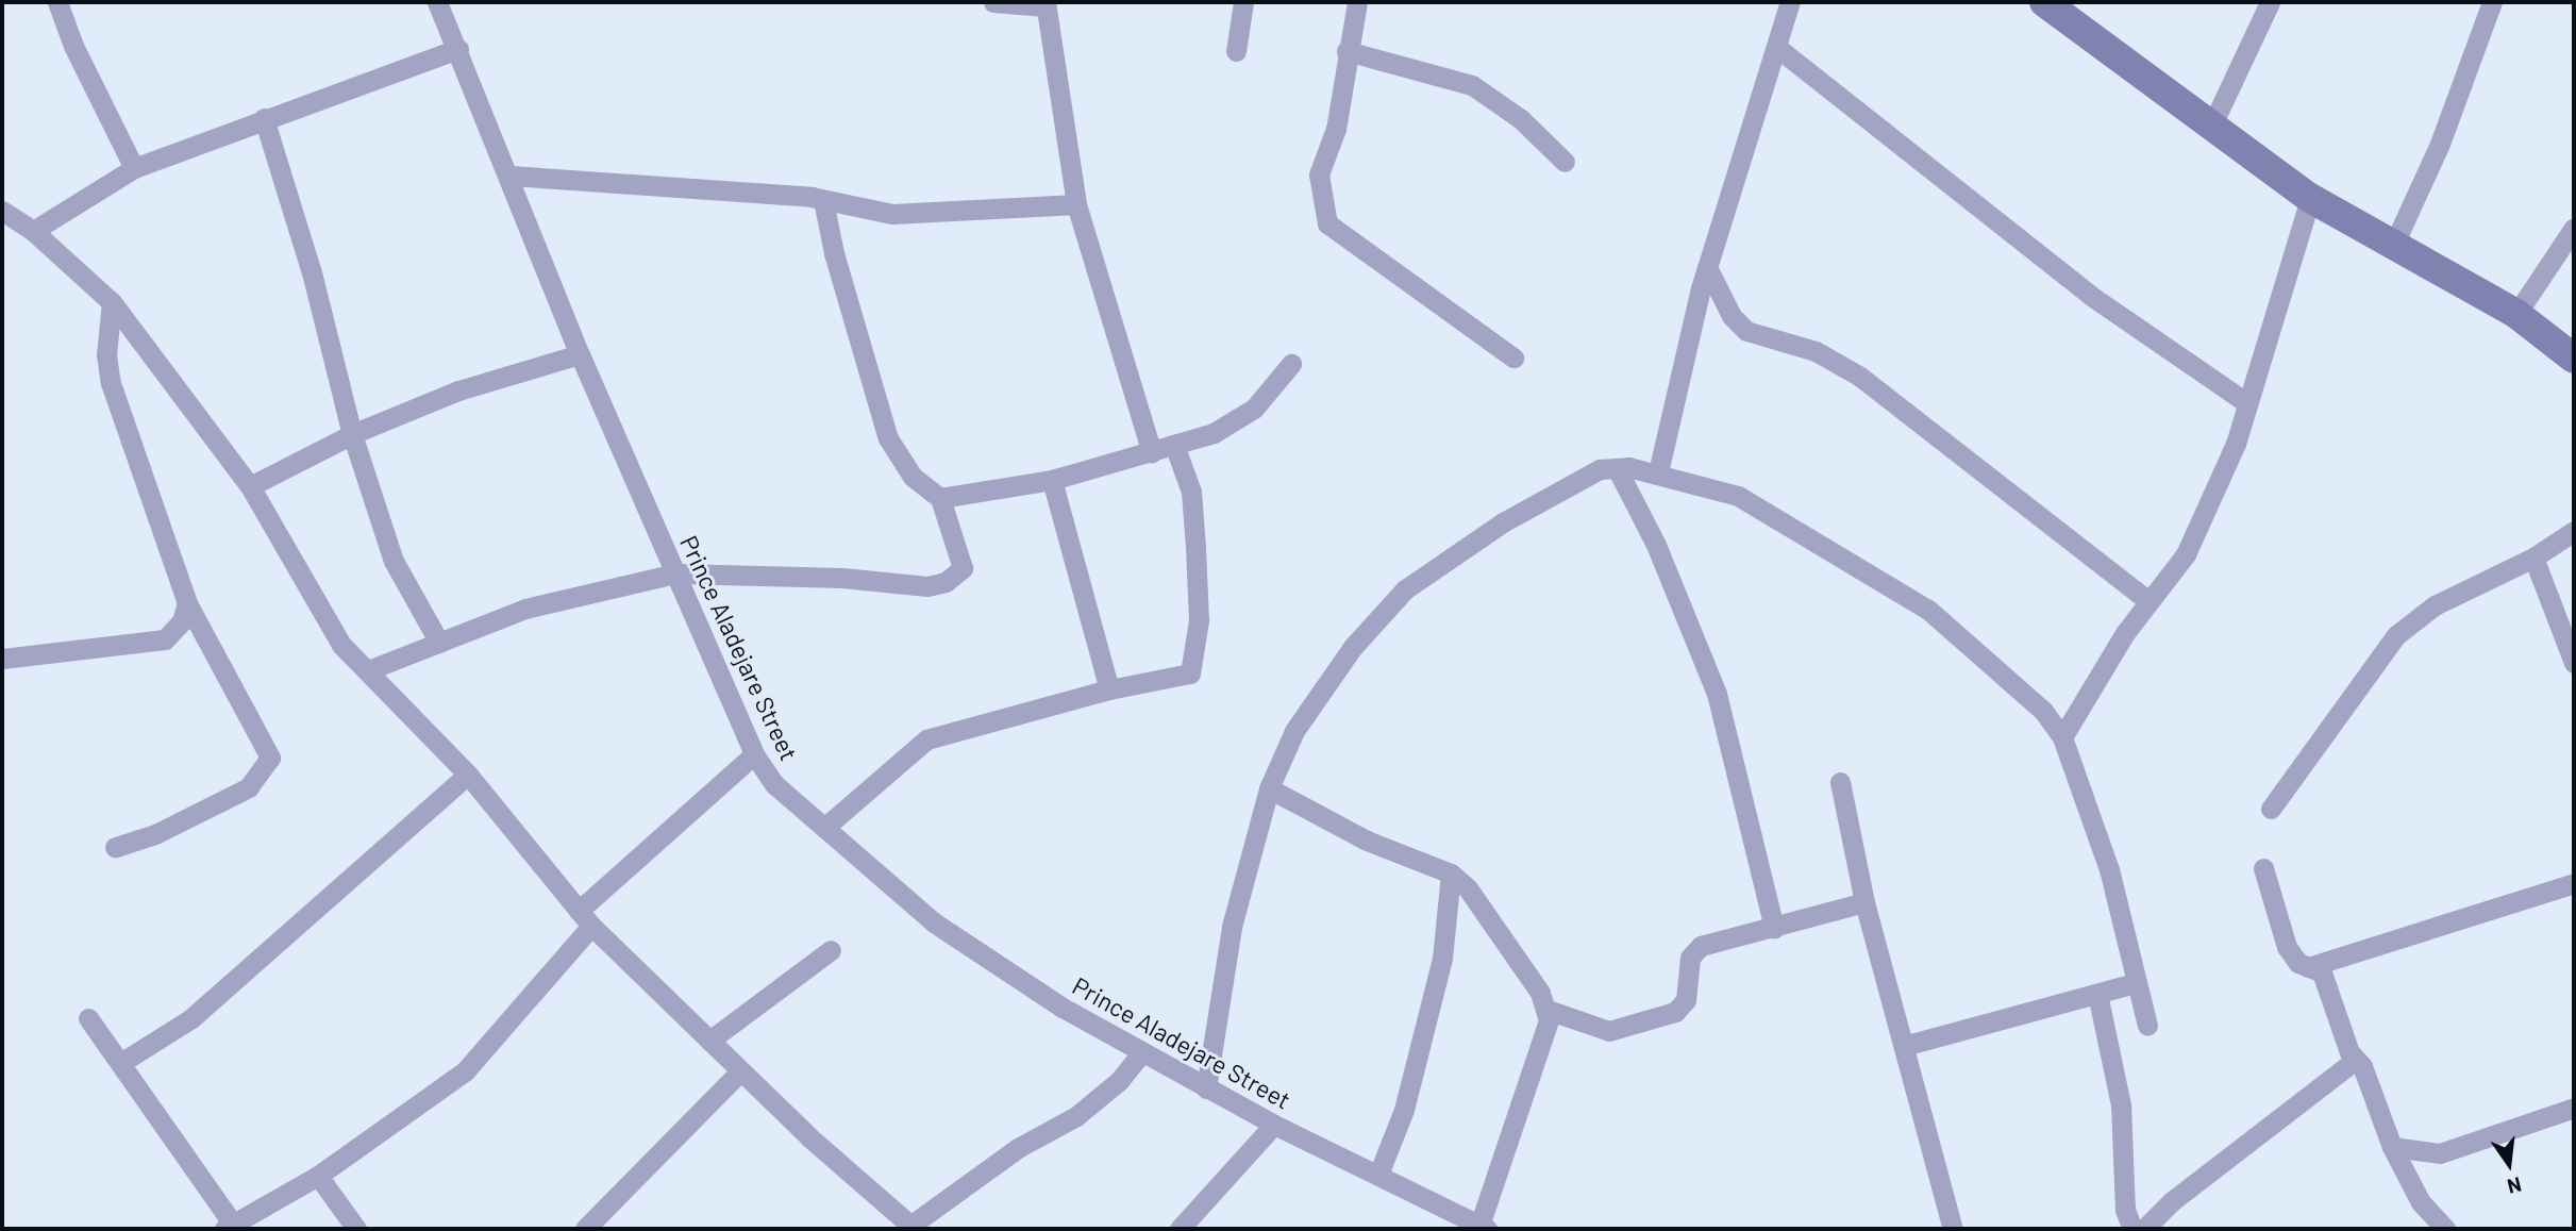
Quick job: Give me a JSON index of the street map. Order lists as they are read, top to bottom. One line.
{"streets":{"street":["Prince Aladejare Street"]},"north":"bottom"}
